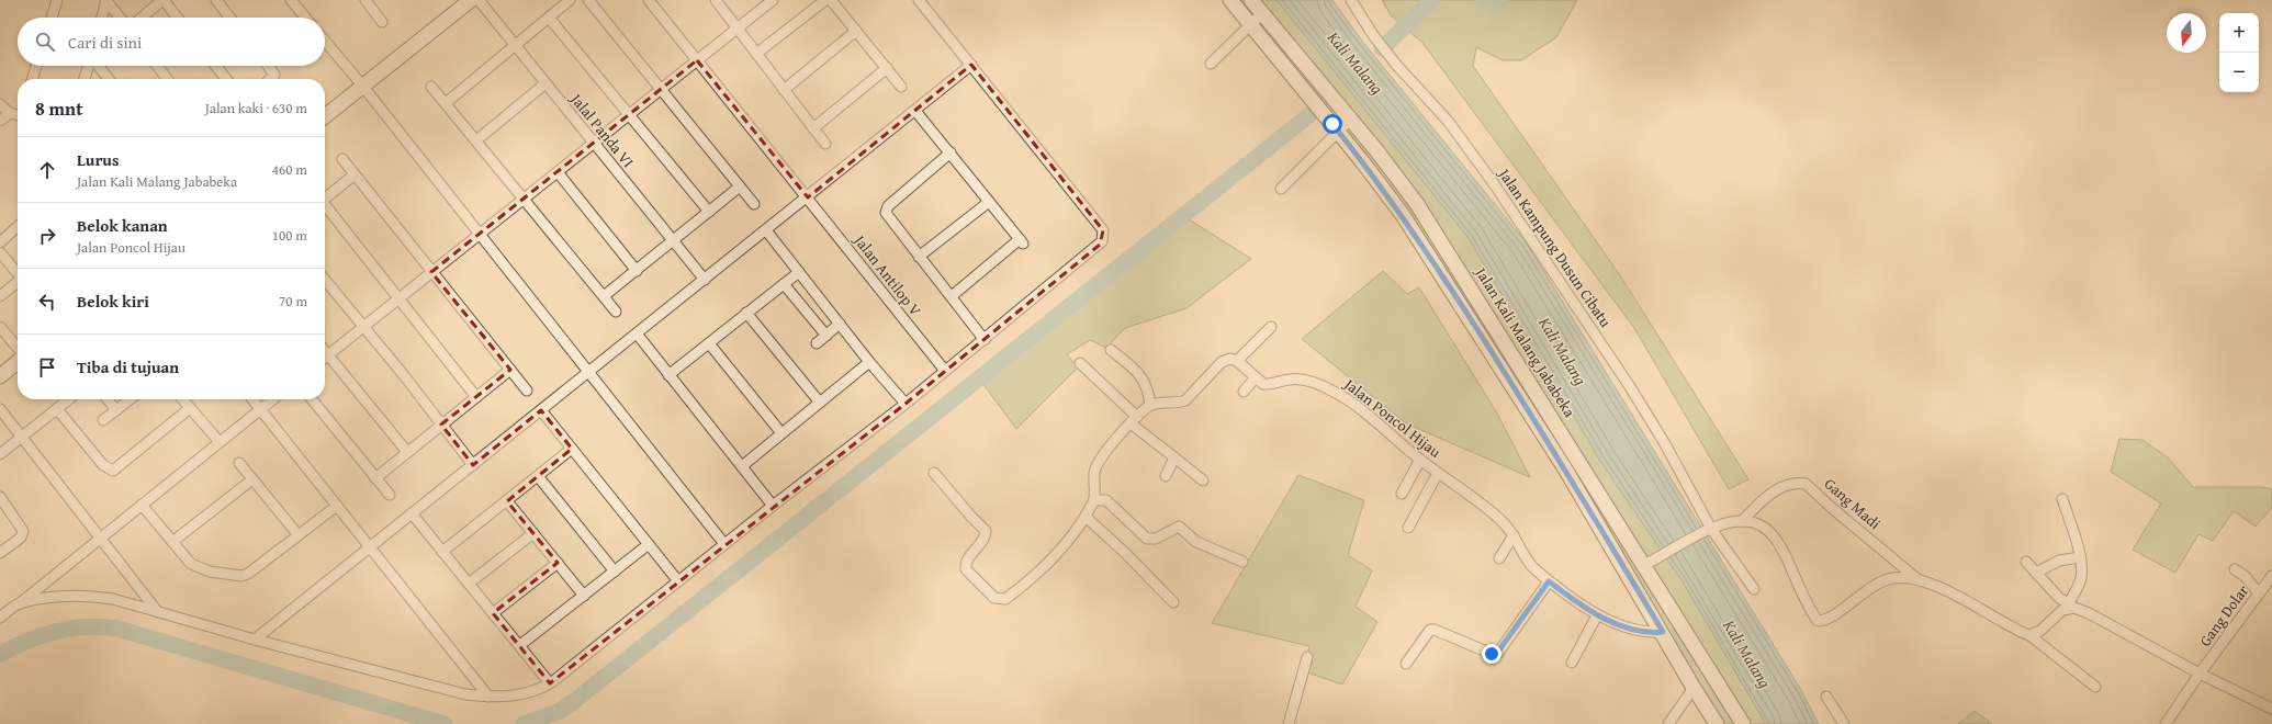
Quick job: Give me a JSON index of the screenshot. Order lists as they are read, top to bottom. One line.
{"streets":{"main road":["Jalan Kali Malang Jababeka"],"street":["Jalal Panda VI","Jalan Kampung Dusun Cibatu","Jalan Antilop V","Jalan Poncol Hijau","Gang Madi","Gang Dolar"]},"water":["Kali Malang"],"north":"bottom","page":{"map_buttons":["+","−"],"search":"Cari di sini","heading":["8 mnt","Jalan kaki · 630 m"],"list":[["Lurus","Jalan Kali Malang Jababeka","460 m"],["Belok kanan","Jalan Poncol Hijau","100 m"],["Belok kiri","70 m"],"Tiba di tujuan"]}}
